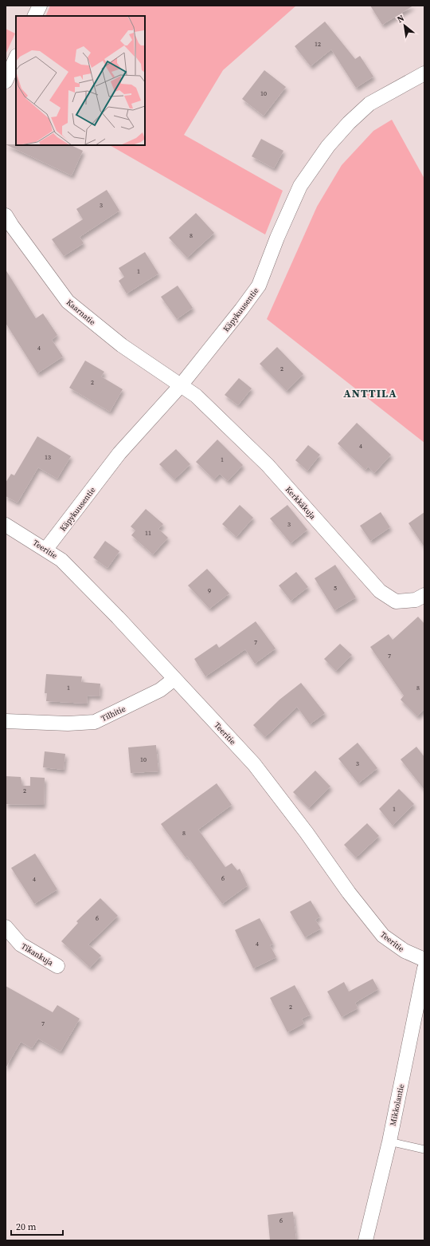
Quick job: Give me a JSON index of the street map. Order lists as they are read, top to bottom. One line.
{"streets":{"street":["Käpykuusentie","Kaarnatie","Kerkkäkuja","Teeritie","Tilhitie","Tikankuja","Mikkolantie"]},"crossings":[["Käpykuusentie","Kaarnatie"],["Käpykuusentie","Kerkkäkuja"],["Käpykuusentie","Teeritie"],["Kaarnatie","Kerkkäkuja"],["Teeritie","Tilhitie"]],"districts":["ANTTILA"],"house_numbers":["12","10","3","8","1","4","2","2","4","13","1","3","11","5","9","7","7","1","8","10","3","2","1","8","6","4","6","4","2","7","6"],"scale_bar":"20 m","north":"top left"}
